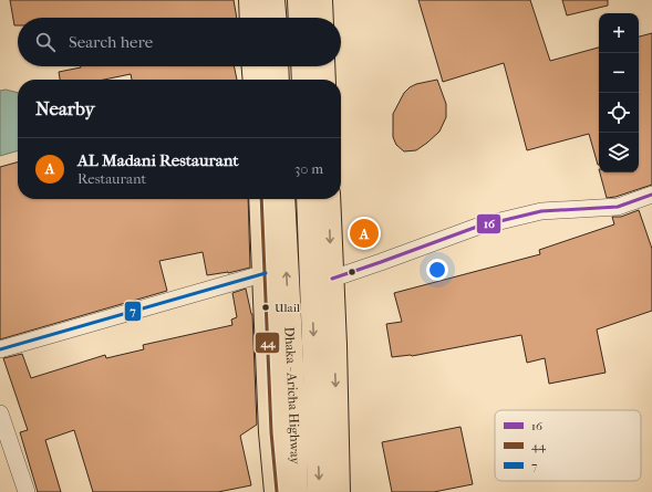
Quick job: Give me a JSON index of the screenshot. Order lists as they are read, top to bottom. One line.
{"streets":{"highway":["Dhaka - Aricha Highway"]},"places":["Ulail"],"lines":["transit line 16","transit line 44","transit line 7"],"legend":["16","44","7"],"page":{"map_buttons":["+","−"],"search":"Search here","heading":"Nearby","list":[{"mark":"A","name":"AL Madani Restaurant","note":"Restaurant","value":"30 m"}],"pins":"A"}}
